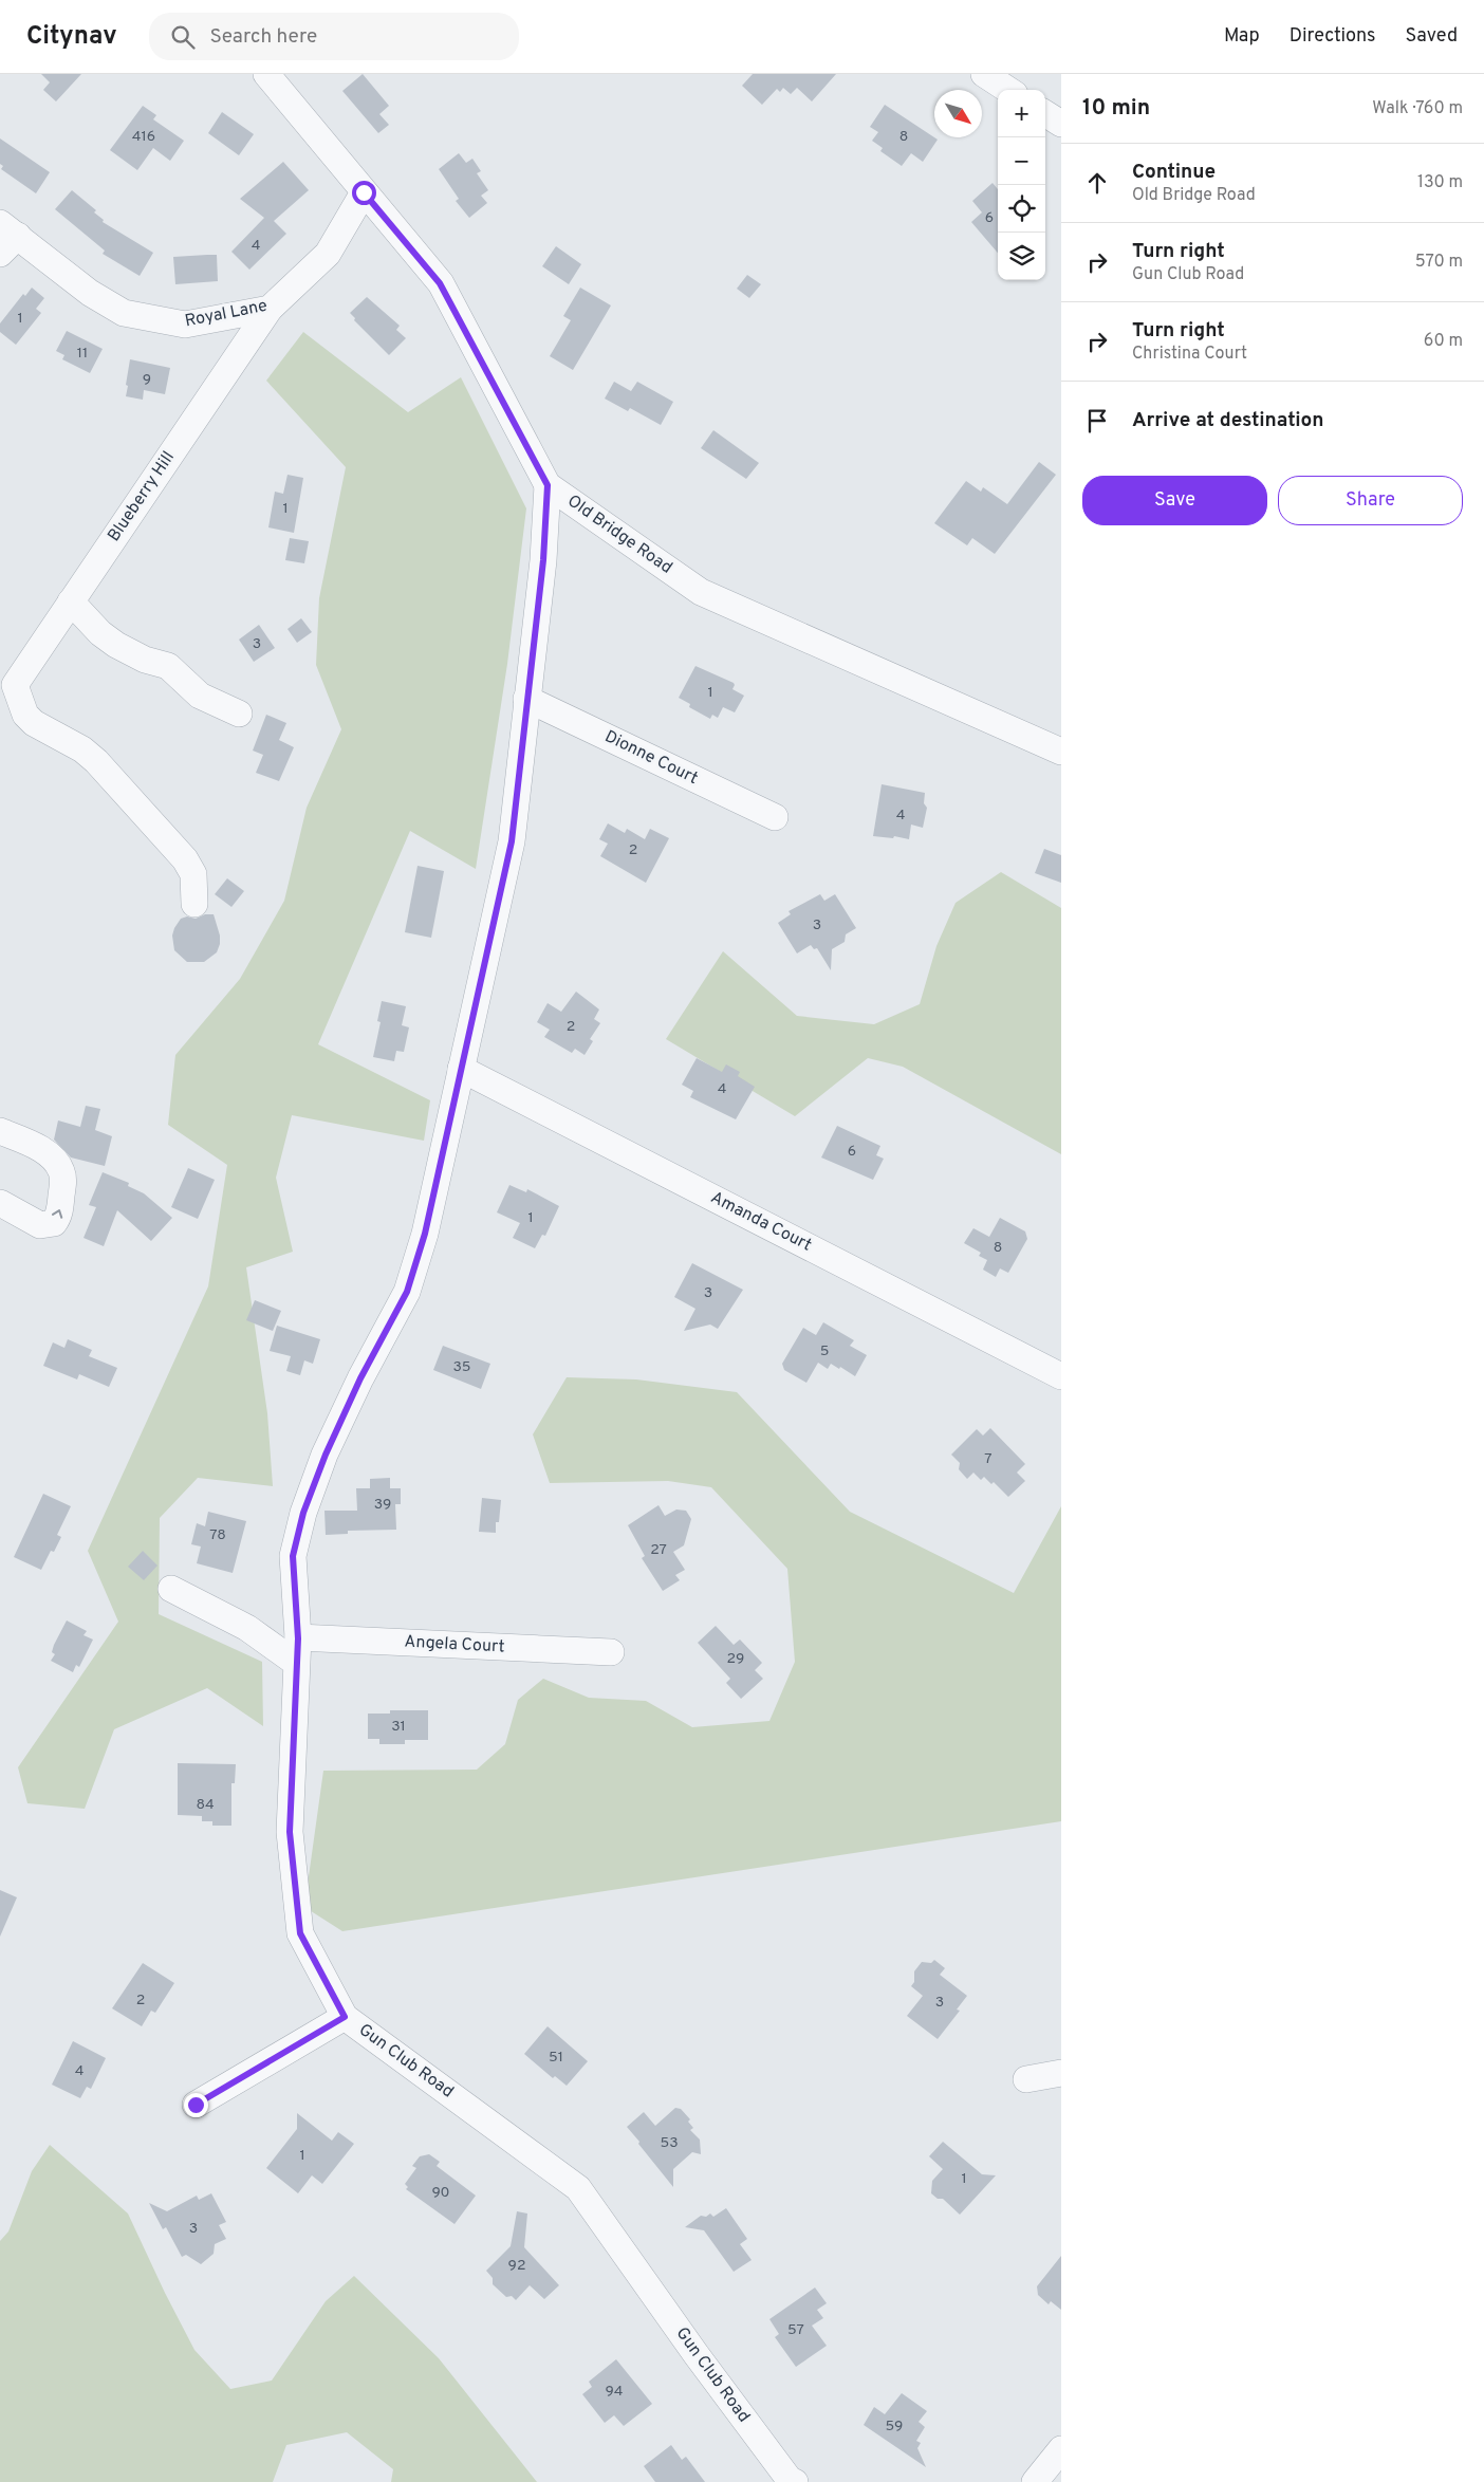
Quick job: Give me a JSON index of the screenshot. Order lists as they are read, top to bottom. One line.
{"streets":{"street":["Royal Lane","Blueberry Hill","Old Bridge Road","Dionne Court","Amanda Court","Angela Court","Gun Club Road"]},"crossings":[["Royal Lane","Blueberry Hill"],["Royal Lane","Old Bridge Road"],["Old Bridge Road","Gun Club Road"],["Dionne Court","Gun Club Road"],["Amanda Court","Gun Club Road"],["Angela Court","Gun Club Road"]],"house_numbers":["416","8","6","4","1","11","9","1","3","1","4","2","3","2","4","6","1","8","3","5","35","7","39","78","27","29","31","84","2","3","51","4","53","1","1","90","3","92","57","94","59"],"north":"bottom right","page":{"header":"Citynav","search":"Search here","nav":["Map","Directions","Saved"],"heading":["10 min","Walk · 760 m"],"map_buttons":["+","−"],"list":[["Continue","Old Bridge Road","130 m"],["Turn right","Gun Club Road","570 m"],["Turn right","Christina Court","60 m"],"Arrive at destination"],"buttons":["Save","Share"]}}
